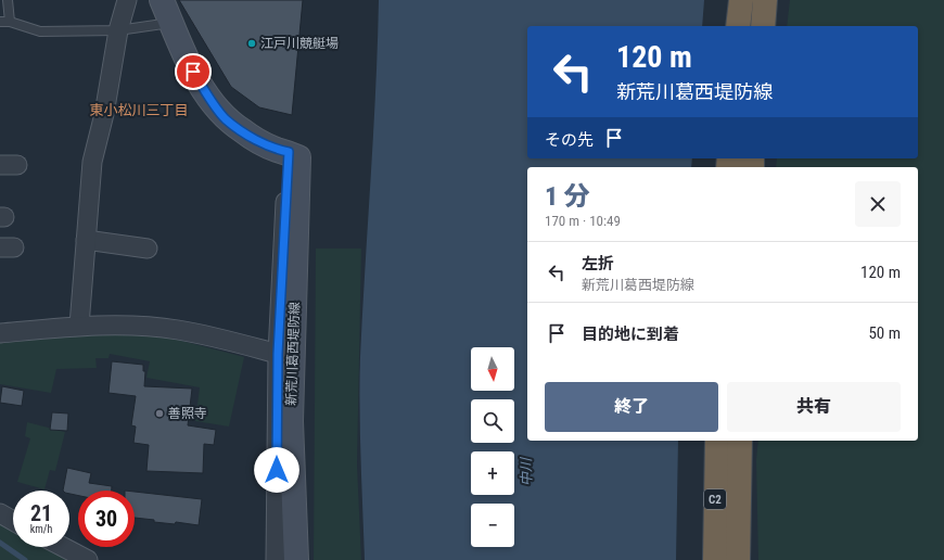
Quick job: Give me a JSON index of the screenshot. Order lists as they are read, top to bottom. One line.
{"streets":{"highway":["C2"],"main road":["新荒川葛西堤防線"]},"districts":["東小松川三丁目"],"water":["中川"],"places":["江戸川競艇場","善照寺"],"north":"bottom","page":{"turn":["120 m","新荒川葛西堤防線"],"then":"その先","heading":["1 分","170 m · 10:49"],"list":[{"name":"左折","note":"新荒川葛西堤防線","value":"120 m"},{"name":"目的地に到着","value":"50 m"}],"map_buttons":["+","−"],"buttons":["終了","共有"],"speed":"21 km/h","limit":"30"}}
